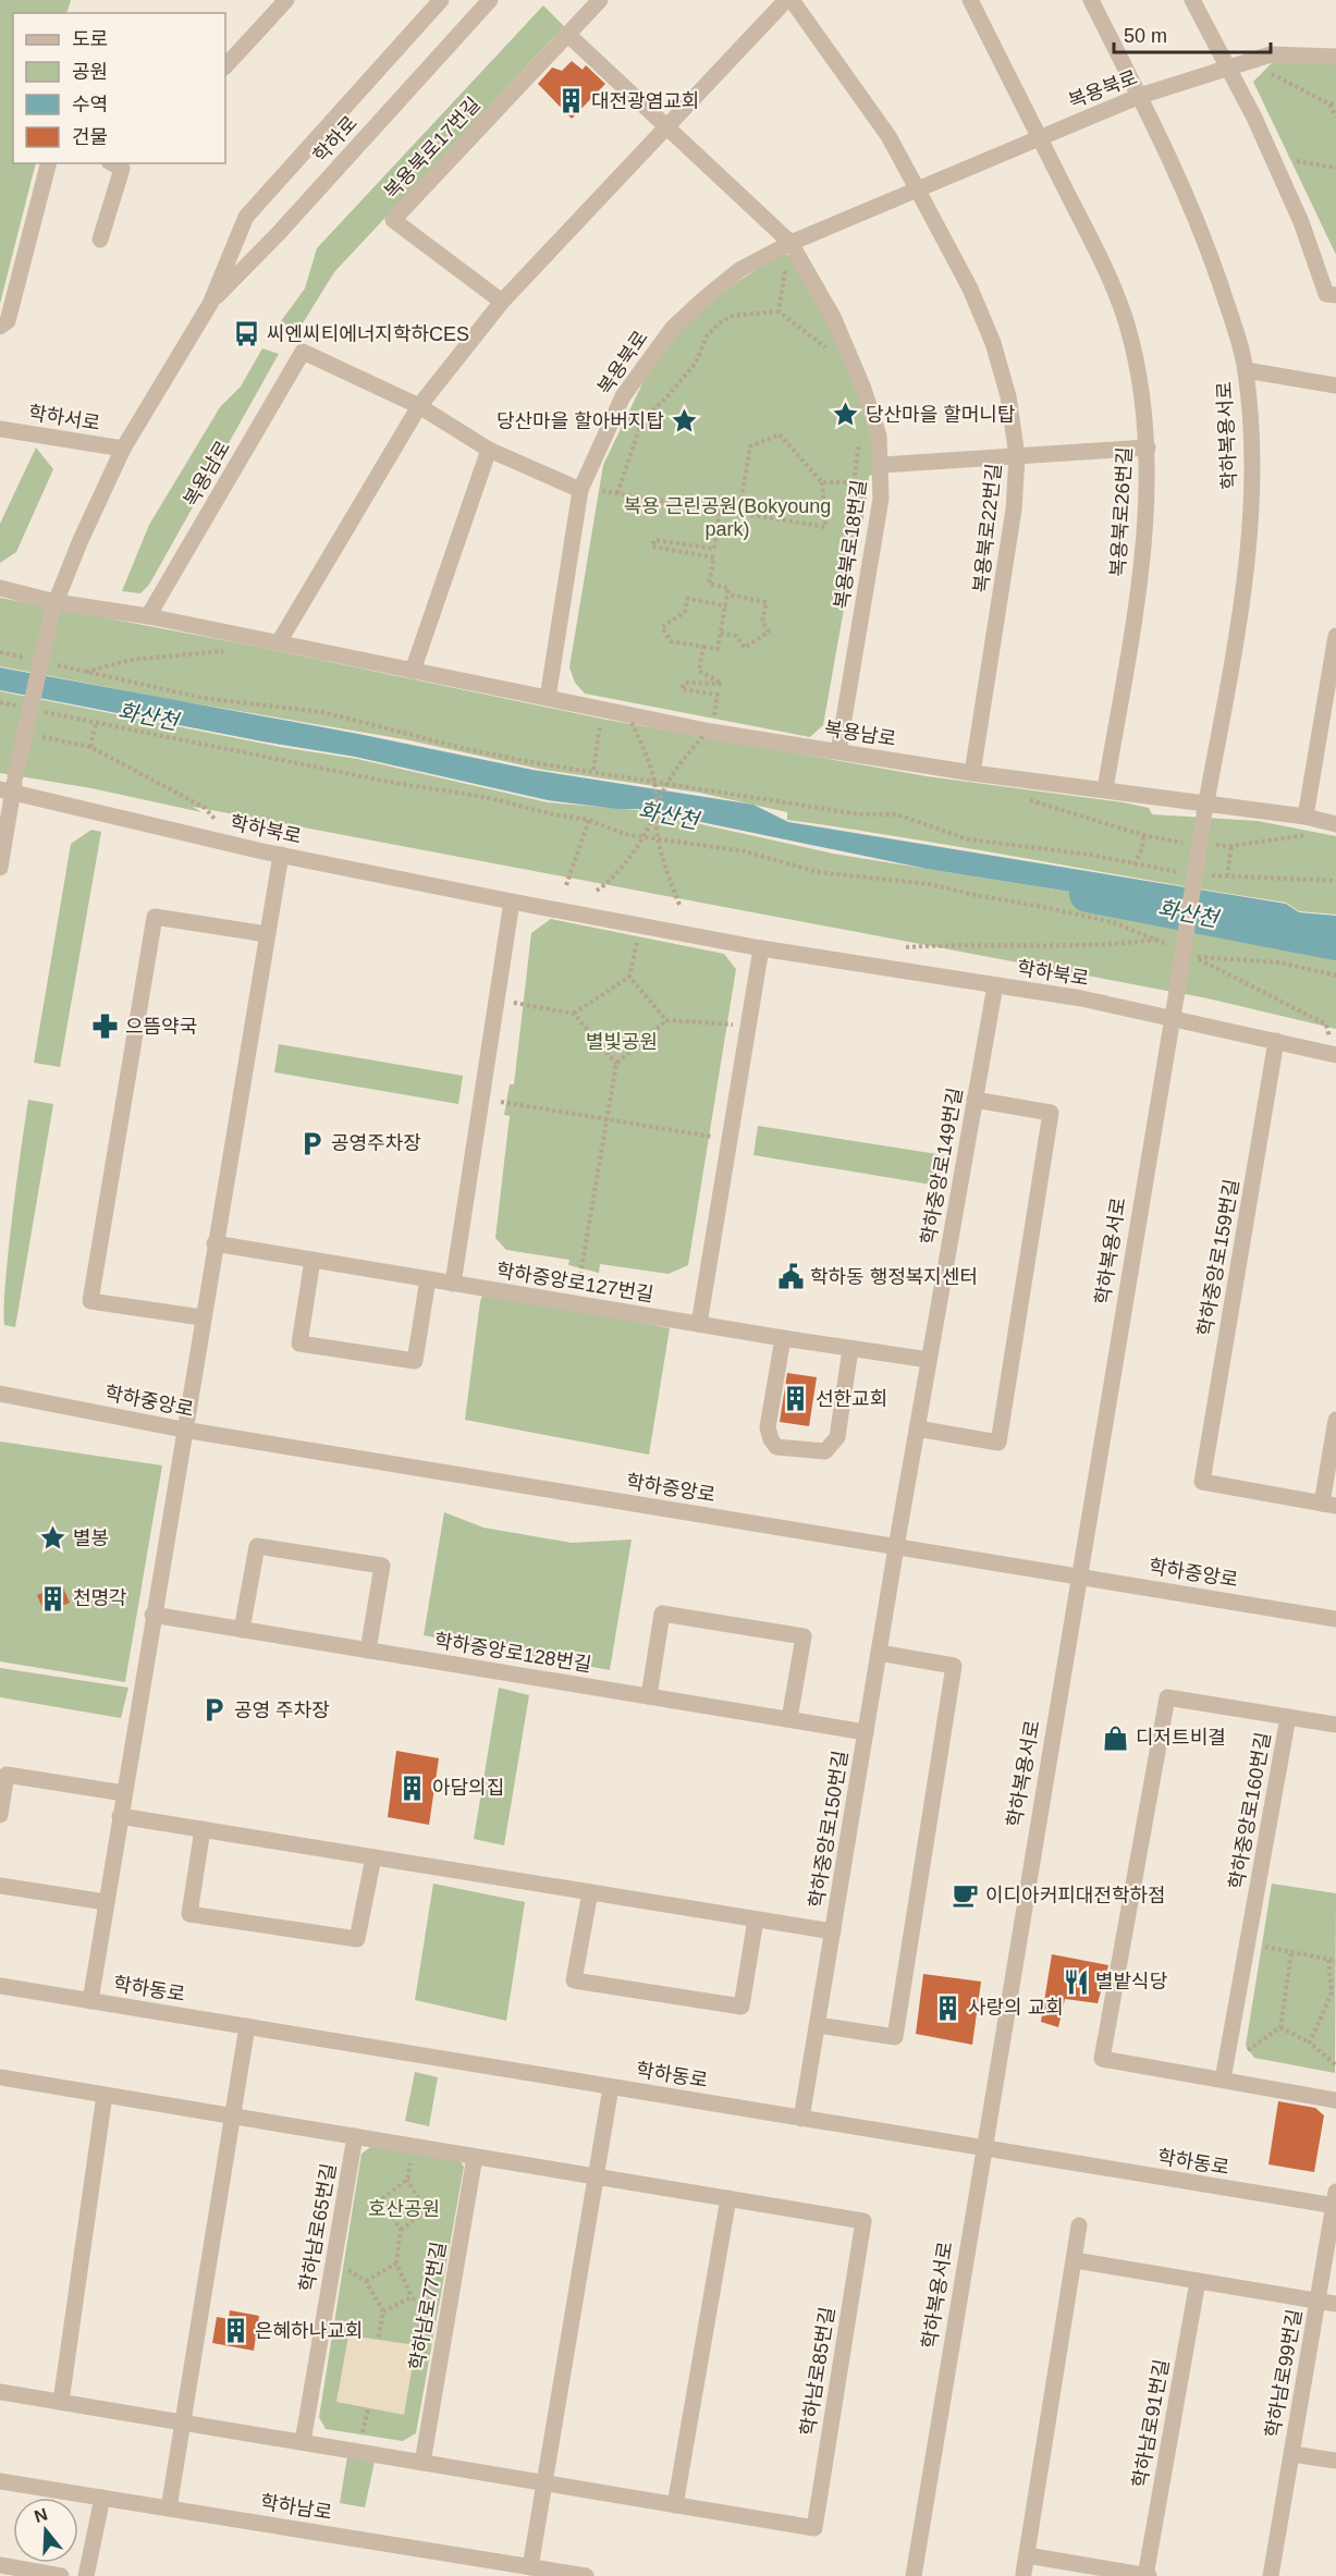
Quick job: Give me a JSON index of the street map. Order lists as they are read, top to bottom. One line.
{"streets":{"street":["복용북로","학하로","복용북로17번길","학하서로","학하복용서로","복용남로","복용북로26번길","복용북로22번길","복용북로18번길","학하북로","학하중앙로149번길","학하중앙로159번길","학하중앙로127번길","학하중앙로","학하중앙로128번길","학하중앙로160번길","학하중앙로150번길","학하동로","학하남로65번길","학하남로77번길","학하남로85번길","학하남로99번길","학하남로91번길","학하남로"]},"crossings":[["복용북로","학하복용서로"],["복용북로","복용남로"],["복용북로","복용북로26번길"],["복용북로","복용북로22번길"],["복용북로","복용북로18번길"],["학하로","학하서로"],["학하로","복용남로"],["학하로","학하북로"],["학하복용서로","복용남로"],["학하복용서로","학하북로"],["학하복용서로","학하중앙로"],["학하복용서로","학하동로"],["복용남로","복용북로26번길"],["복용남로","복용북로22번길"],["복용남로","복용북로18번길"],["학하북로","학하중앙로149번길"],["학하북로","학하중앙로159번길"],["학하중앙로149번길","학하중앙로127번길"],["학하중앙로149번길","학하중앙로"],["학하중앙로149번길","학하중앙로150번길"],["학하중앙로","학하중앙로150번길"],["학하중앙로128번길","학하중앙로150번길"],["학하중앙로150번길","학하동로"],["학하동로","학하남로99번길"]],"water":["화산천"],"parks":["복용 근린공원(Bokyoung park)","별빛공원","호산공원"],"places":{"building":["대전광염교회","선한교회","천명각","아담의집","사랑의 교회","은혜하나교회"],"bus stop":["씨엔씨티에너지학하CES"],"place":["당산마을 할머니탑","당산마을 할아버지탑","별봉"],"pharmacy":["으뜸약국"],"parking":["공영주차장","공영 주차장"],"public building":["학하동 행정복지센터"],"shop":["디저트비결"],"cafe":["이디아커피대전학하점"],"restaurant":["별밭식당"]},"legend":["도로","공원","수역","건물"],"scale_bar":"50 m","north":"top"}
